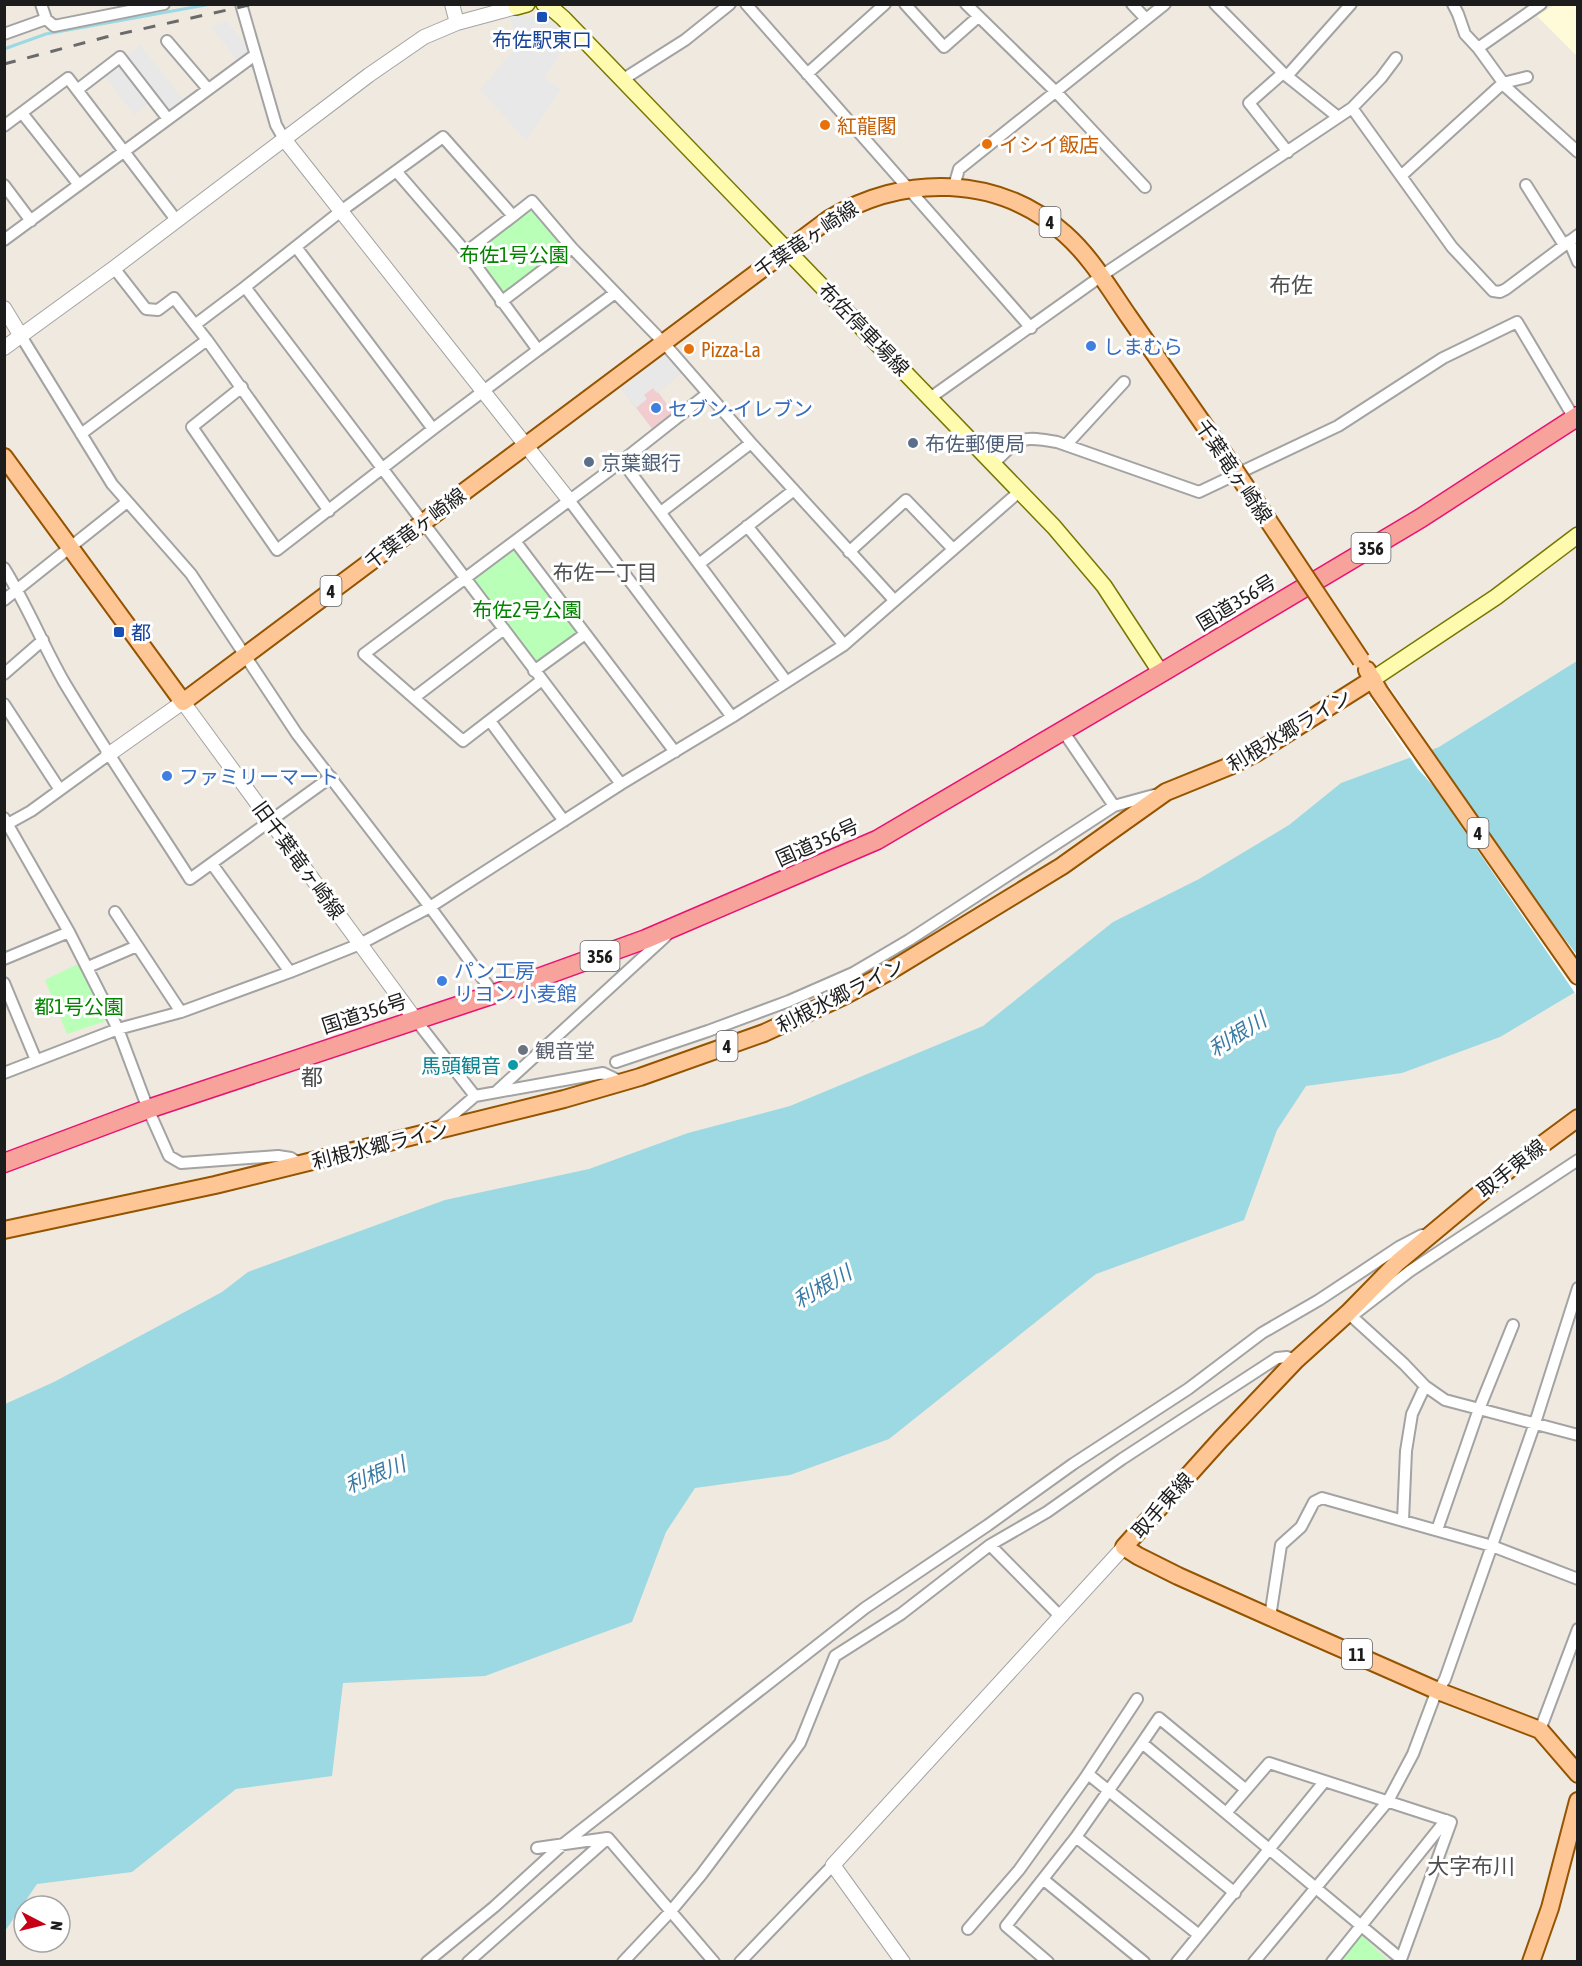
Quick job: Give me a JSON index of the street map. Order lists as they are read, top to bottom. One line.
{"streets":{"highway":["356","国道356号"],"main road":["4","千葉竜ヶ崎線","布佐停車場線","利根水郷ライン","取手東線","11"],"street":["旧千葉竜ヶ崎線"]},"crossings":[["千葉竜ヶ崎線","布佐停車場線"],["千葉竜ヶ崎線","利根水郷ライン"],["千葉竜ヶ崎線","旧千葉竜ヶ崎線"],["布佐停車場線","国道356号"],["国道356号","旧千葉竜ヶ崎線"]],"districts":["布佐","布佐一丁目","都","大字布川"],"water":["利根川"],"parks":["布佐1号公園","布佐2号公園","都1号公園"],"places":{"transit":["布佐駅東口","都"],"other":["紅龍閣","イシイ飯店","しまむら","Pizza-La","セブン-イレブン","布佐郵便局","京葉銀行","ファミリーマート","パン工房 リヨン 小麦館","観音堂","馬頭観音"]},"north":"right"}
